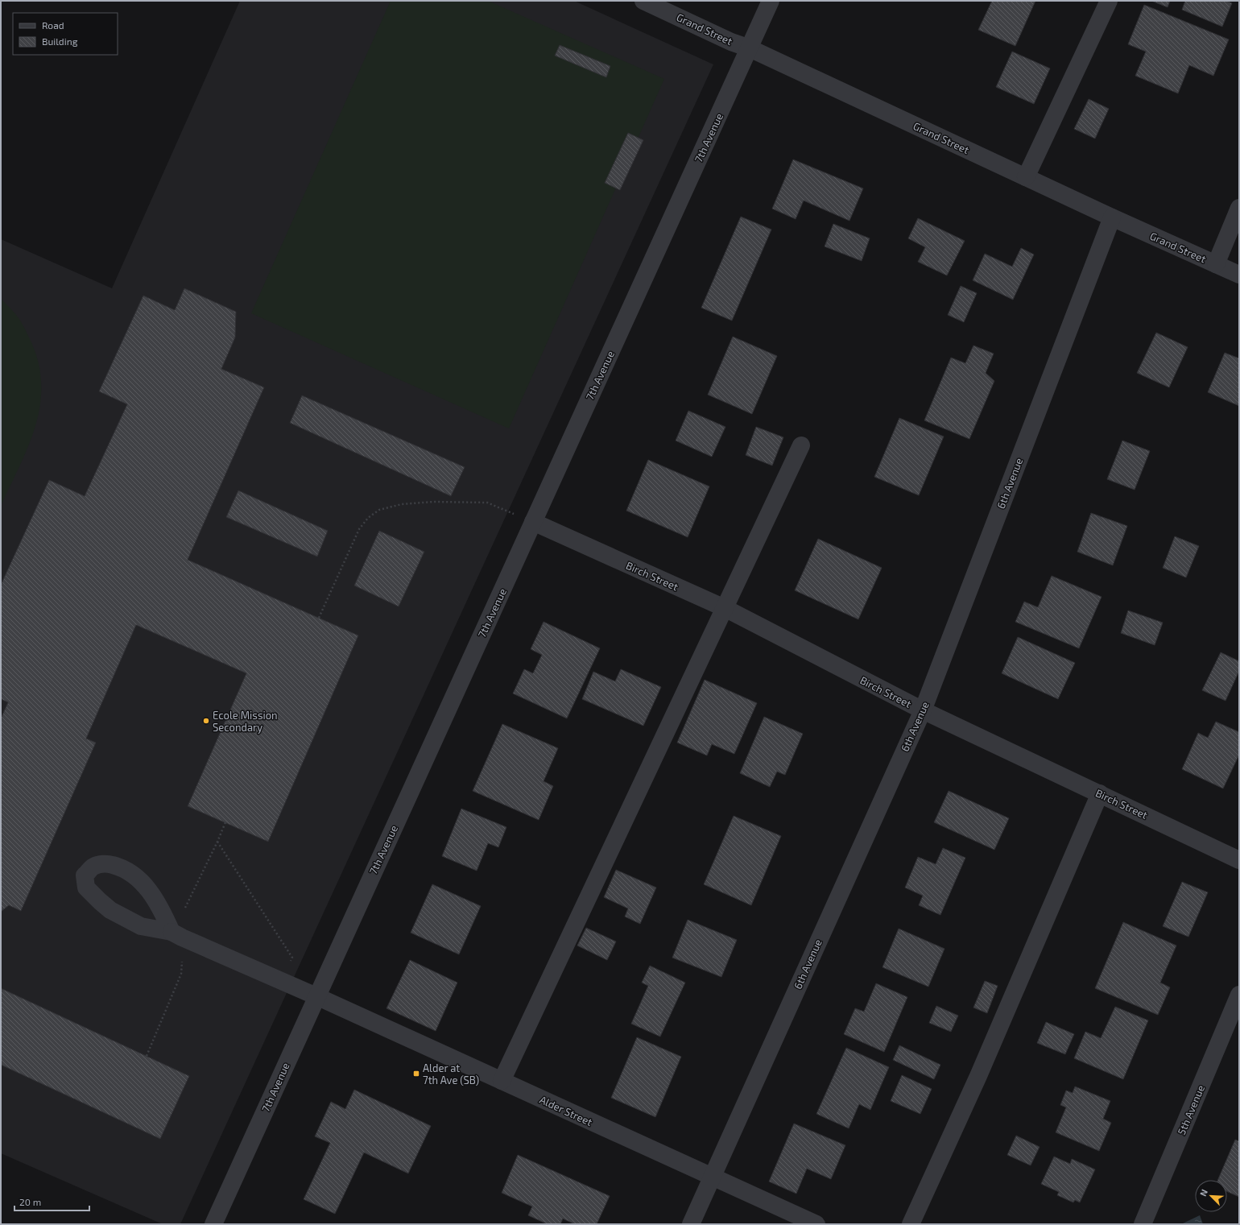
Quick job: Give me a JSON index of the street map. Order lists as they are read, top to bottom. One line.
{"streets":{"street":["Grand Street","7th Avenue","6th Avenue","Birch Street","5th Avenue","Alder Street"]},"crossings":[["Grand Street","7th Avenue"],["Grand Street","6th Avenue"],["7th Avenue","Birch Street"],["7th Avenue","Alder Street"],["6th Avenue","Birch Street"],["6th Avenue","Alder Street"]],"places":{"other":["Ecole Mission Secondary"],"transit":["Alder at 7th Ave (SB)"]},"legend":["Road","Building"],"scale_bar":"20 m","north":"top left"}
